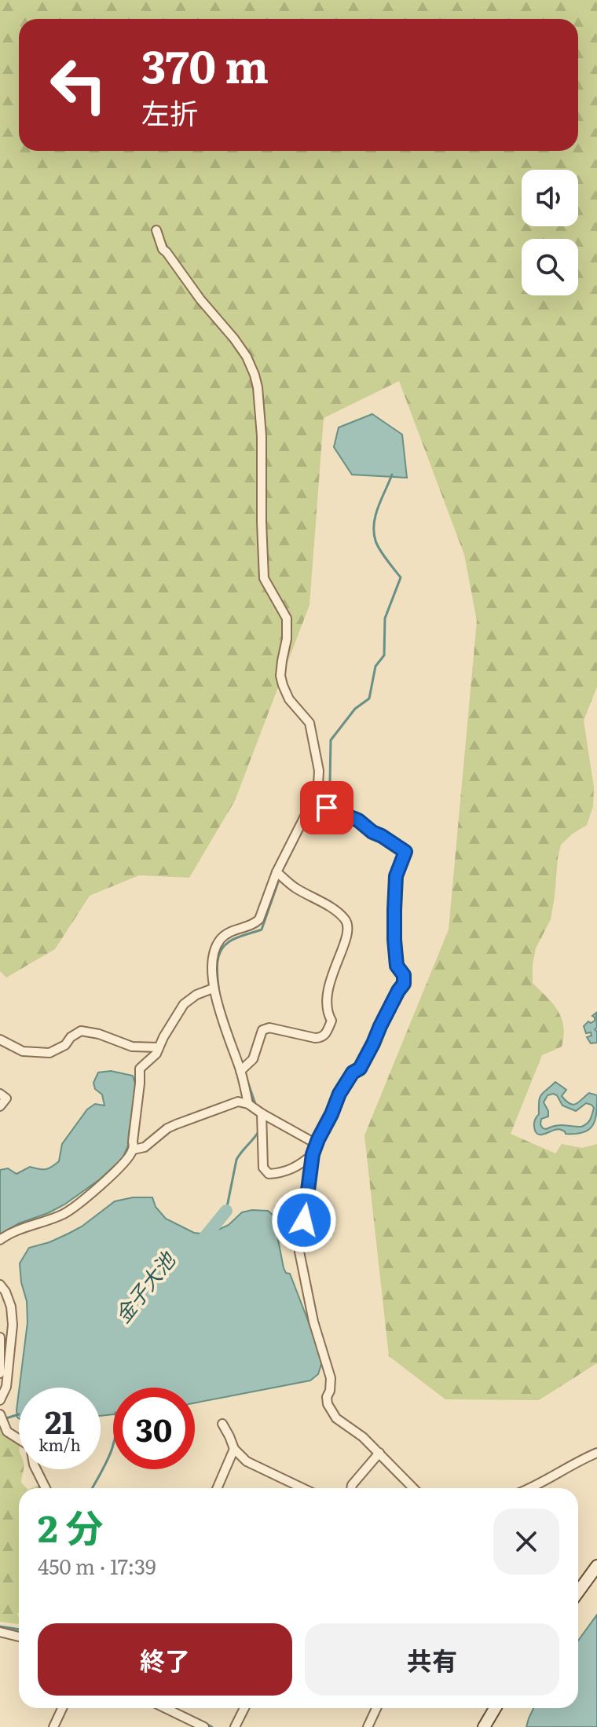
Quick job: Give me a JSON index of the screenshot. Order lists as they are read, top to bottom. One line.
{"water":["金子大池"],"page":{"turn":["370 m","左折"],"speed":"21 km/h","limit":"30","heading":["2 分","450 m · 17:39"],"buttons":["終了","共有"]}}
